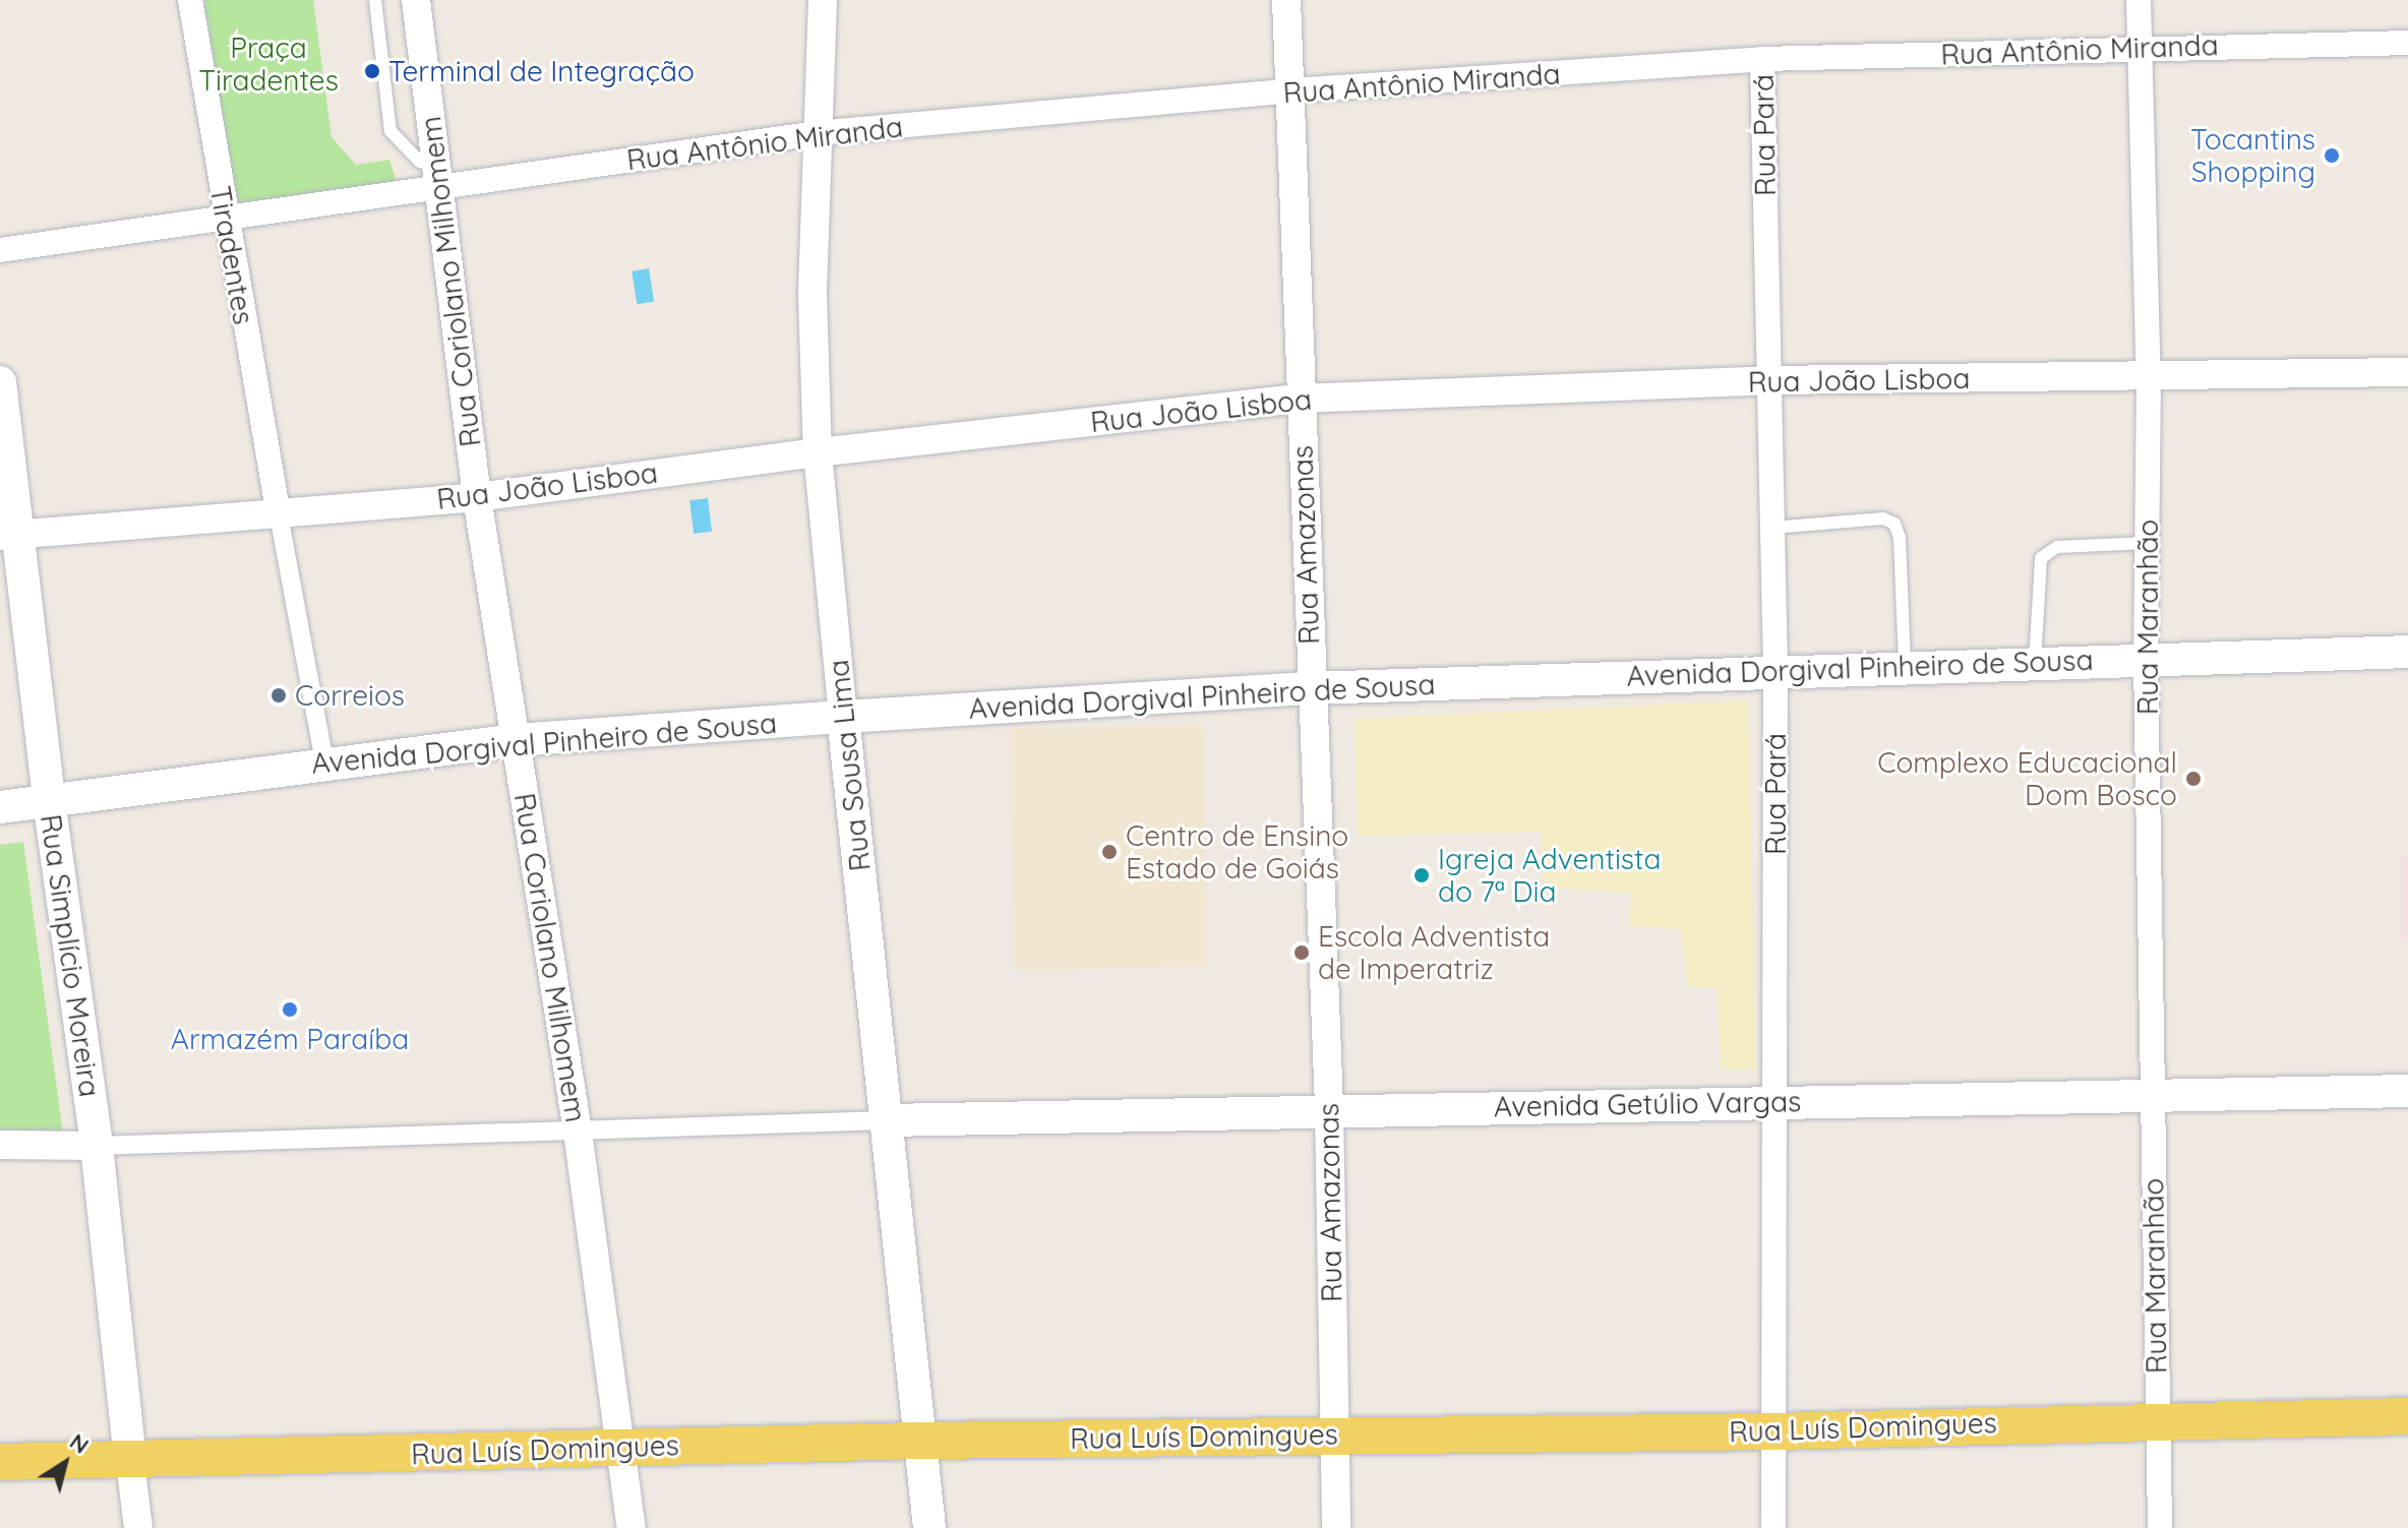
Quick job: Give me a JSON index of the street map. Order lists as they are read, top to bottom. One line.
{"streets":{"main road":["Avenida Dorgival Pinheiro de Sousa","Rua Sousa Lima","Rua Simplício Moreira","Avenida Getúlio Vargas","Rua Luís Domingues"],"street":["Rua Antônio Miranda","Rua Pará","Tiradentes","Rua Coriolano Milhomem","Rua João Lisboa","Rua Amazonas","Rua Maranhão"]},"crossings":[["Rua Antônio Miranda","Rua Pará"],["Rua Antônio Miranda","Tiradentes"],["Rua Antônio Miranda","Rua Coriolano Milhomem"],["Rua Antônio Miranda","Rua Amazonas"],["Rua Antônio Miranda","Rua Maranhão"],["Rua Antônio Miranda","Rua Sousa Lima"],["Rua Pará","Rua João Lisboa"],["Rua Pará","Avenida Dorgival Pinheiro de Sousa"],["Rua Pará","Avenida Getúlio Vargas"],["Rua Pará","Rua Luís Domingues"],["Tiradentes","Rua João Lisboa"],["Rua Coriolano Milhomem","Rua João Lisboa"],["Rua Coriolano Milhomem","Avenida Dorgival Pinheiro de Sousa"],["Rua Coriolano Milhomem","Rua Luís Domingues"],["Rua João Lisboa","Rua Amazonas"],["Rua João Lisboa","Rua Maranhão"],["Rua João Lisboa","Rua Sousa Lima"],["Rua João Lisboa","Rua Simplício Moreira"],["Rua Amazonas","Avenida Dorgival Pinheiro de Sousa"],["Rua Amazonas","Avenida Getúlio Vargas"],["Rua Amazonas","Rua Luís Domingues"],["Rua Maranhão","Avenida Dorgival Pinheiro de Sousa"],["Rua Maranhão","Avenida Getúlio Vargas"],["Rua Maranhão","Rua Luís Domingues"],["Avenida Dorgival Pinheiro de Sousa","Rua Sousa Lima"],["Avenida Dorgival Pinheiro de Sousa","Rua Simplício Moreira"],["Rua Sousa Lima","Avenida Getúlio Vargas"],["Rua Sousa Lima","Rua Luís Domingues"],["Rua Simplício Moreira","Rua Luís Domingues"]],"parks":["Praça Tiradentes"],"places":["Terminal de Integração","Tocantins Shopping","Correios","Complexo Educacional Dom Bosco","Centro de Ensino Estado de Goiás","Igreja Adventista do 7ª Dia","Escola Adventista de Imperatriz","Armazém Paraíba"],"north":"top right"}
